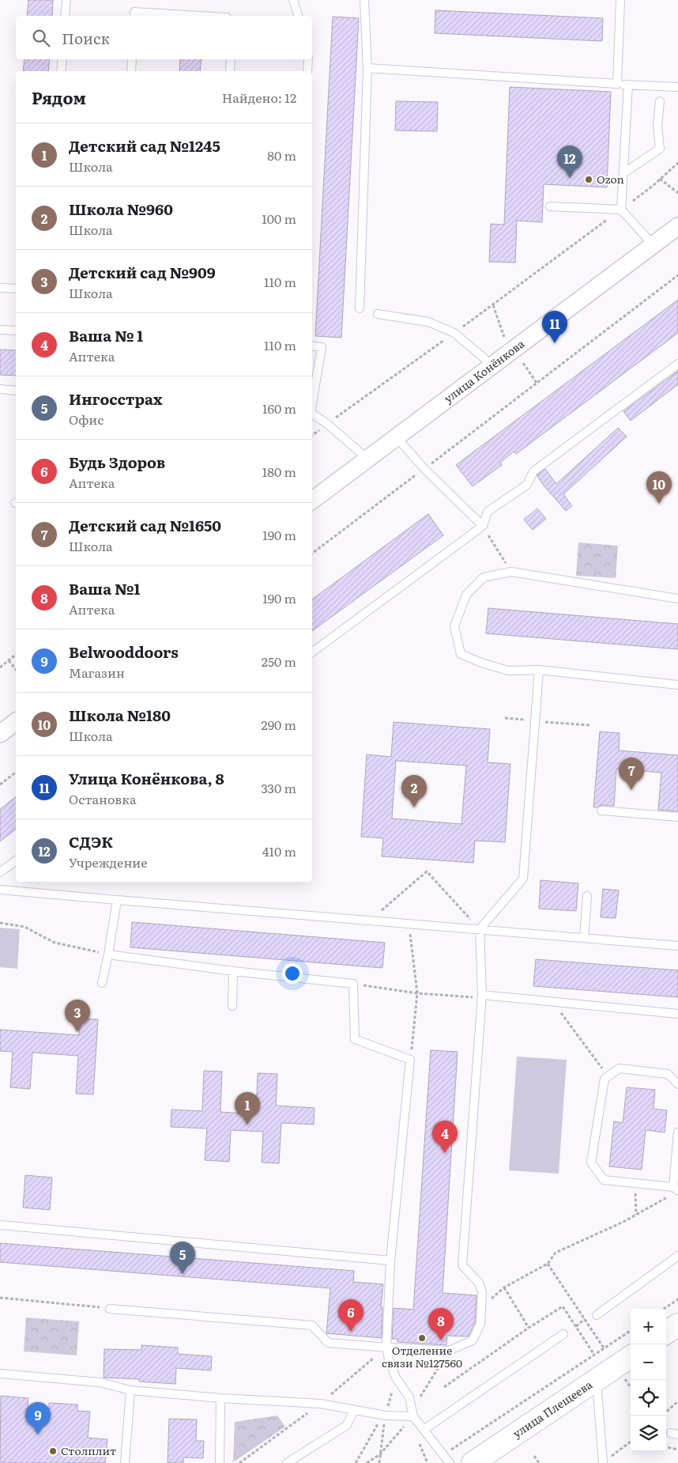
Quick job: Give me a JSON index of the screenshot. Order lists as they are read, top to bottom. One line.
{"streets":{"main road":["улица Плещеева"],"street":["улица Конёнкова"]},"places":["Ozon","Отделение связи №127560","Столплит"],"page":{"search":"Поиск","heading":["Рядом","Найдено: 12"],"list":[{"mark":"1","name":"Детский сад №1245","note":"Школа","value":"80 m"},{"mark":"2","name":"Школа №960","note":"Школа","value":"100 m"},{"mark":"3","name":"Детский сад №909","note":"Школа","value":"110 m"},{"mark":"4","name":"Ваша № 1","note":"Аптека","value":"110 m"},{"mark":"5","name":"Ингосстрах","note":"Офис","value":"160 m"},{"mark":"6","name":"Будь Здоров","note":"Аптека","value":"180 m"},{"mark":"7","name":"Детский сад №1650","note":"Школа","value":"190 m"},{"mark":"8","name":"Ваша №1","note":"Аптека","value":"190 m"},{"mark":"9","name":"Belwooddoors","note":"Магазин","value":"250 m"},{"mark":"10","name":"Школа №180","note":"Школа","value":"290 m"},{"mark":"11","name":"Улица Конёнкова, 8","note":"Остановка","value":"330 m"},{"mark":"12","name":"СДЭК","note":"Учреждение","value":"410 m"}],"pins":["12","11","10","7","2","3","1","4","5","6","8","9"],"map_buttons":["+","−"]}}
